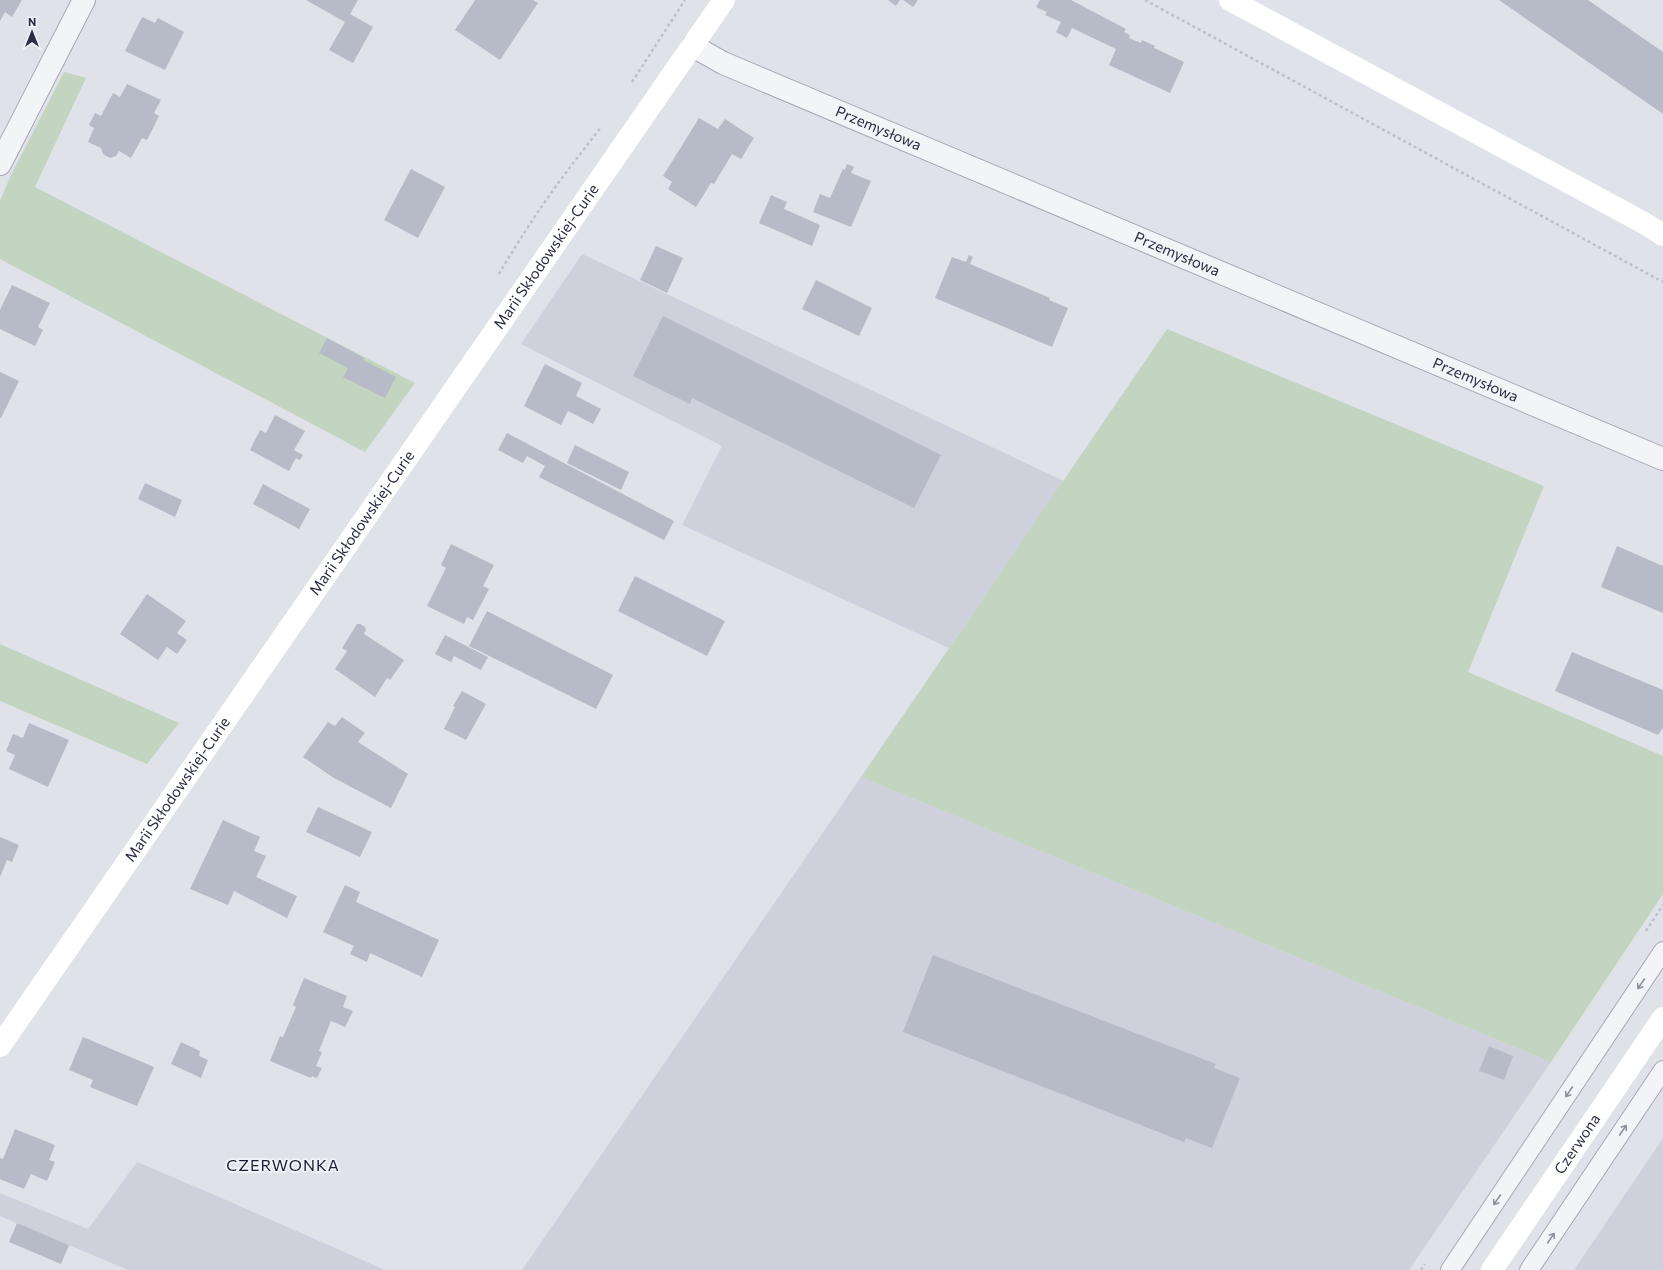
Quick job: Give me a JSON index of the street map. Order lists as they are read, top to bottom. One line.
{"streets":{"street":["Przemysłowa","Marii Skłodowskiej-Curie","Czerwona"]},"crossings":[["Przemysłowa","Marii Skłodowskiej-Curie"]],"districts":["CZERWONKA"],"north":"top"}
